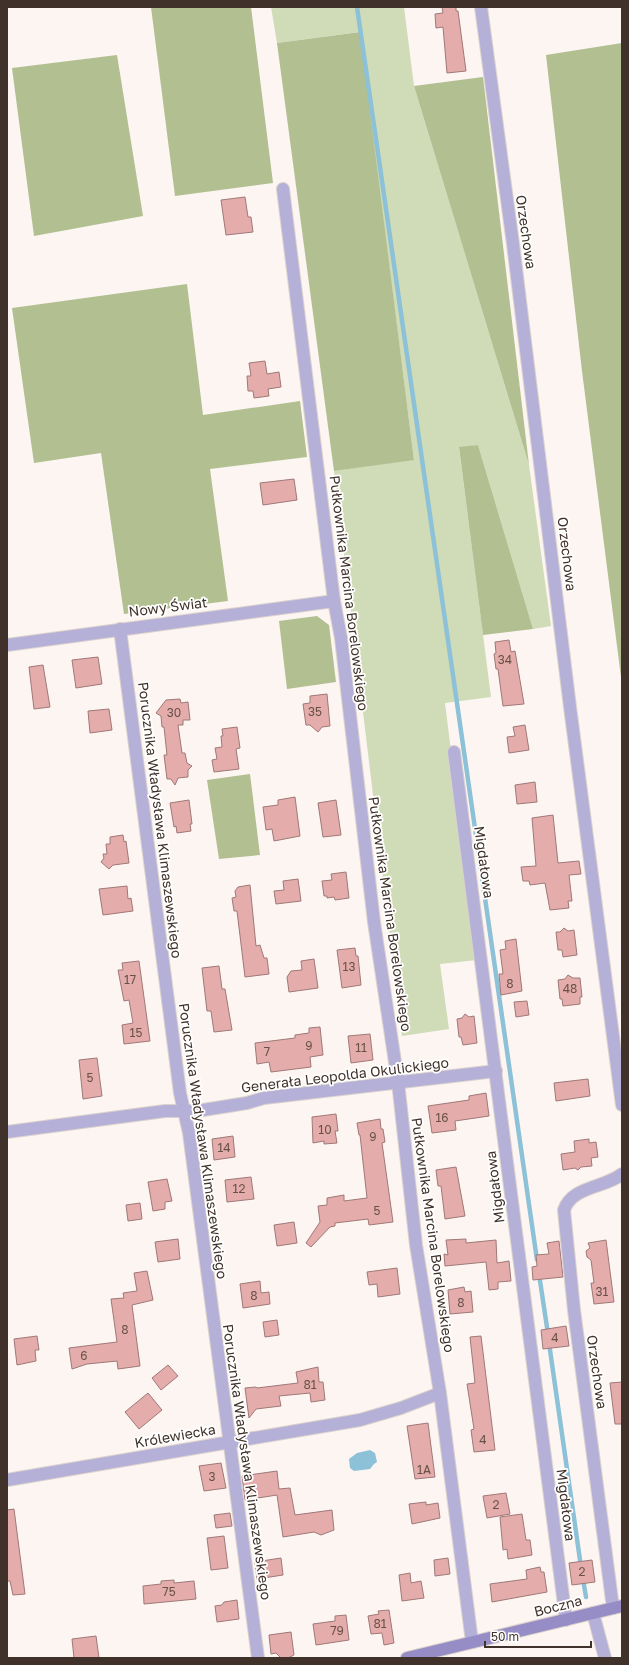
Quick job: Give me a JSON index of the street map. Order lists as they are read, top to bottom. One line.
{"streets":{"street":["Orzechowa","Pułkownika Marcina Borelowskiego","Nowy Świat","Porucznika Władysława Klimaszewskiego","Migdałowa","Generała Leopolda Okulickiego","Królewiecka","Boczna"]},"crossings":[["Orzechowa","Boczna"],["Pułkownika Marcina Borelowskiego","Nowy Świat"],["Pułkownika Marcina Borelowskiego","Generała Leopolda Okulickiego"],["Pułkownika Marcina Borelowskiego","Królewiecka"],["Pułkownika Marcina Borelowskiego","Boczna"],["Nowy Świat","Porucznika Władysława Klimaszewskiego"],["Porucznika Władysława Klimaszewskiego","Generała Leopolda Okulickiego"],["Porucznika Władysława Klimaszewskiego","Królewiecka"],["Migdałowa","Generała Leopolda Okulickiego"],["Migdałowa","Boczna"]],"house_numbers":["34","35","30","13","17","8","48","15","9","11","7","5","16","10","9","14","12","5","31","8","8","8","4","6","81","4","1A","3","2","2","75","81","79"],"scale_bar":"50 m"}
